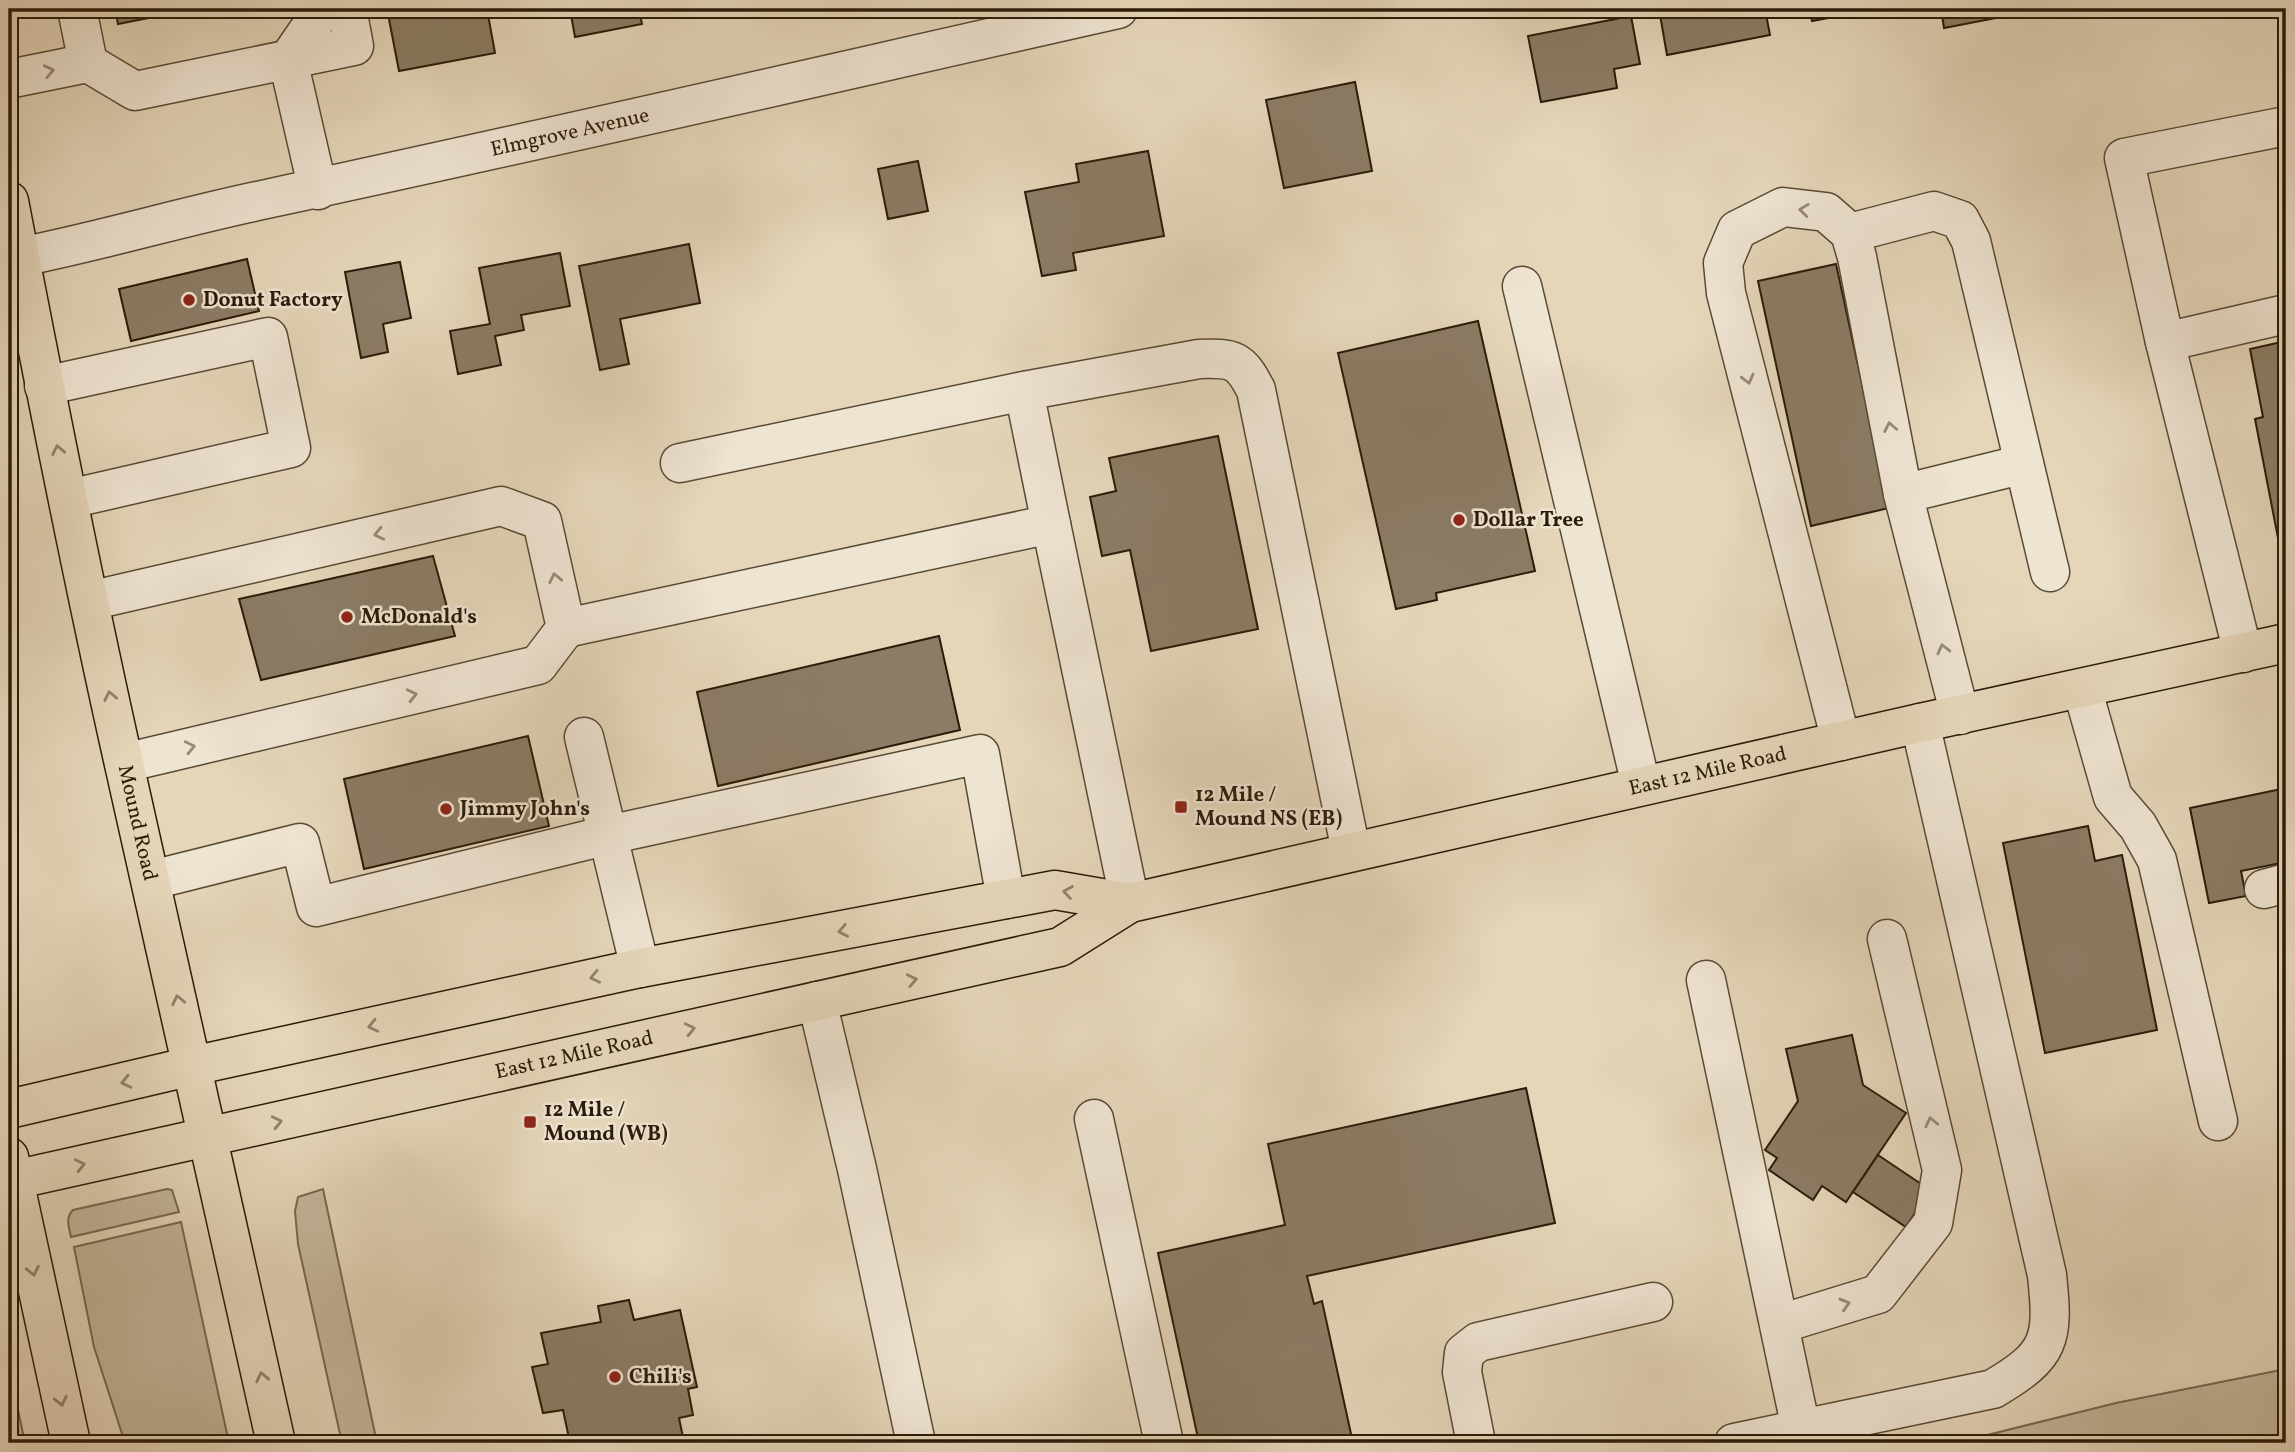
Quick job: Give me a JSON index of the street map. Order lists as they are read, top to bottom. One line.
{"streets":{"main road":["East 12 Mile Road","Mound Road"],"street":["Elmgrove Avenue"]},"crossings":[["Elmgrove Avenue","Mound Road"],["East 12 Mile Road","Mound Road"]],"places":{"other":["Donut Factory","Dollar Tree","McDonald's","Jimmy John's","Chili's"],"transit":["12 Mile / Mound NS (EB)","12 Mile / Mound (WB)"]}}
